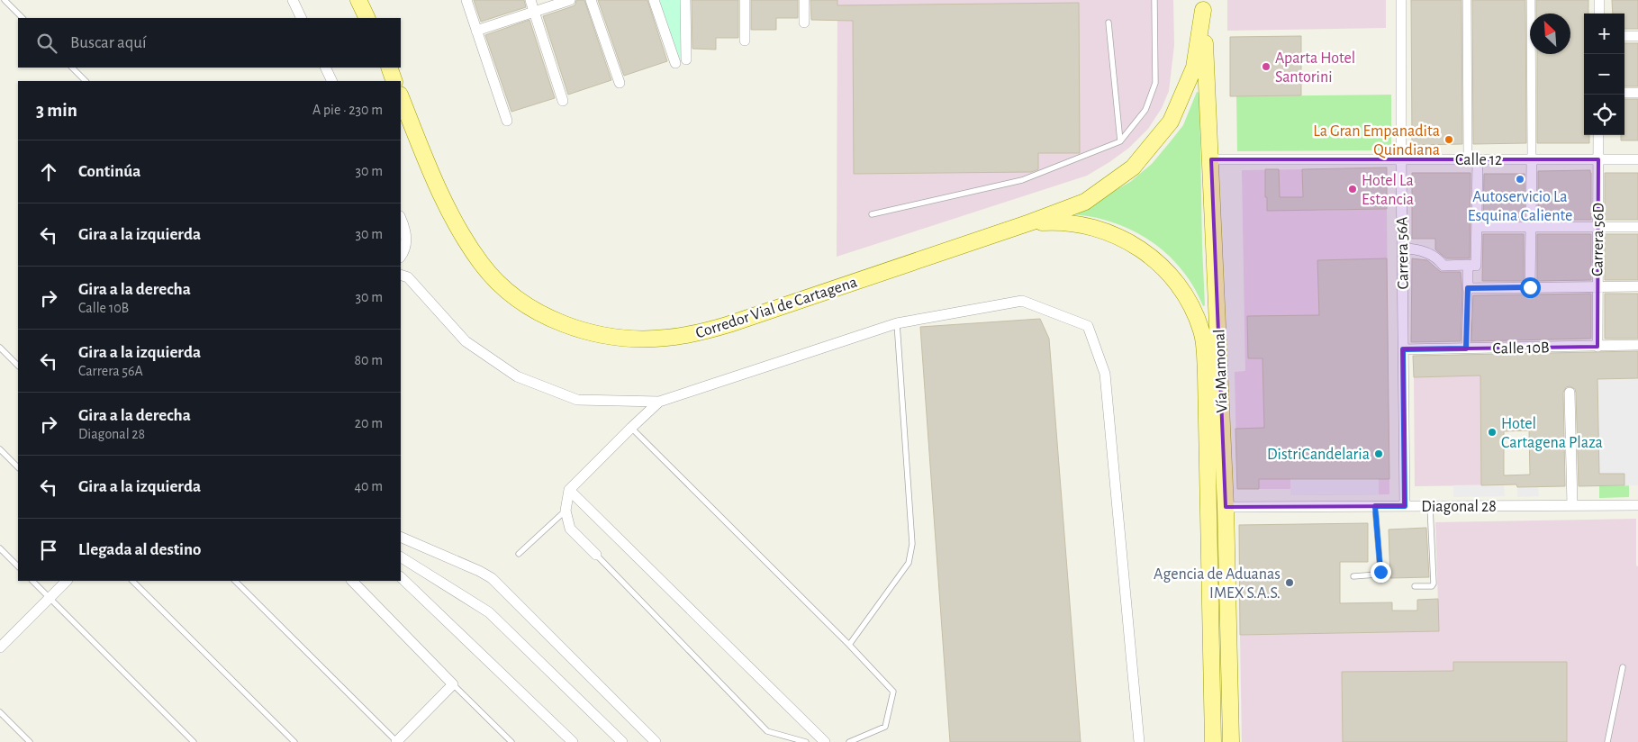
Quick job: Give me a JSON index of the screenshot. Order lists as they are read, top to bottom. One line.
{"streets":{"main road":["Corredor Vial de Cartagena","Vía Mamonal"],"street":["Calle 12","Carrera 56D","Carrera 56A","Calle 10B","Diagonal 28"]},"crossings":[["Calle 12","Carrera 56D"],["Calle 12","Carrera 56A"],["Calle 12","Vía Mamonal"],["Carrera 56D","Calle 10B"],["Carrera 56A","Calle 10B"],["Carrera 56A","Diagonal 28"],["Corredor Vial de Cartagena","Vía Mamonal"],["Vía Mamonal","Diagonal 28"]],"places":["Aparta Hotel Santorini","La Gran Empanadita Quindiana","Autoservicio La Esquina Caliente","Hotel La Estancia","Hotel Cartagena Plaza","DistriCandelaria","Agencia de Aduanas IMEX S.A.S."],"north":"top left","page":{"map_buttons":["+","−"],"search":"Buscar aquí","heading":["3 min","A pie · 230 m"],"list":[["Continúa","30 m"],["Gira a la izquierda","30 m"],["Gira a la derecha","Calle 10B","30 m"],["Gira a la izquierda","Carrera 56A","80 m"],["Gira a la derecha","Diagonal 28","20 m"],["Gira a la izquierda","40 m"],"Llegada al destino"]}}
